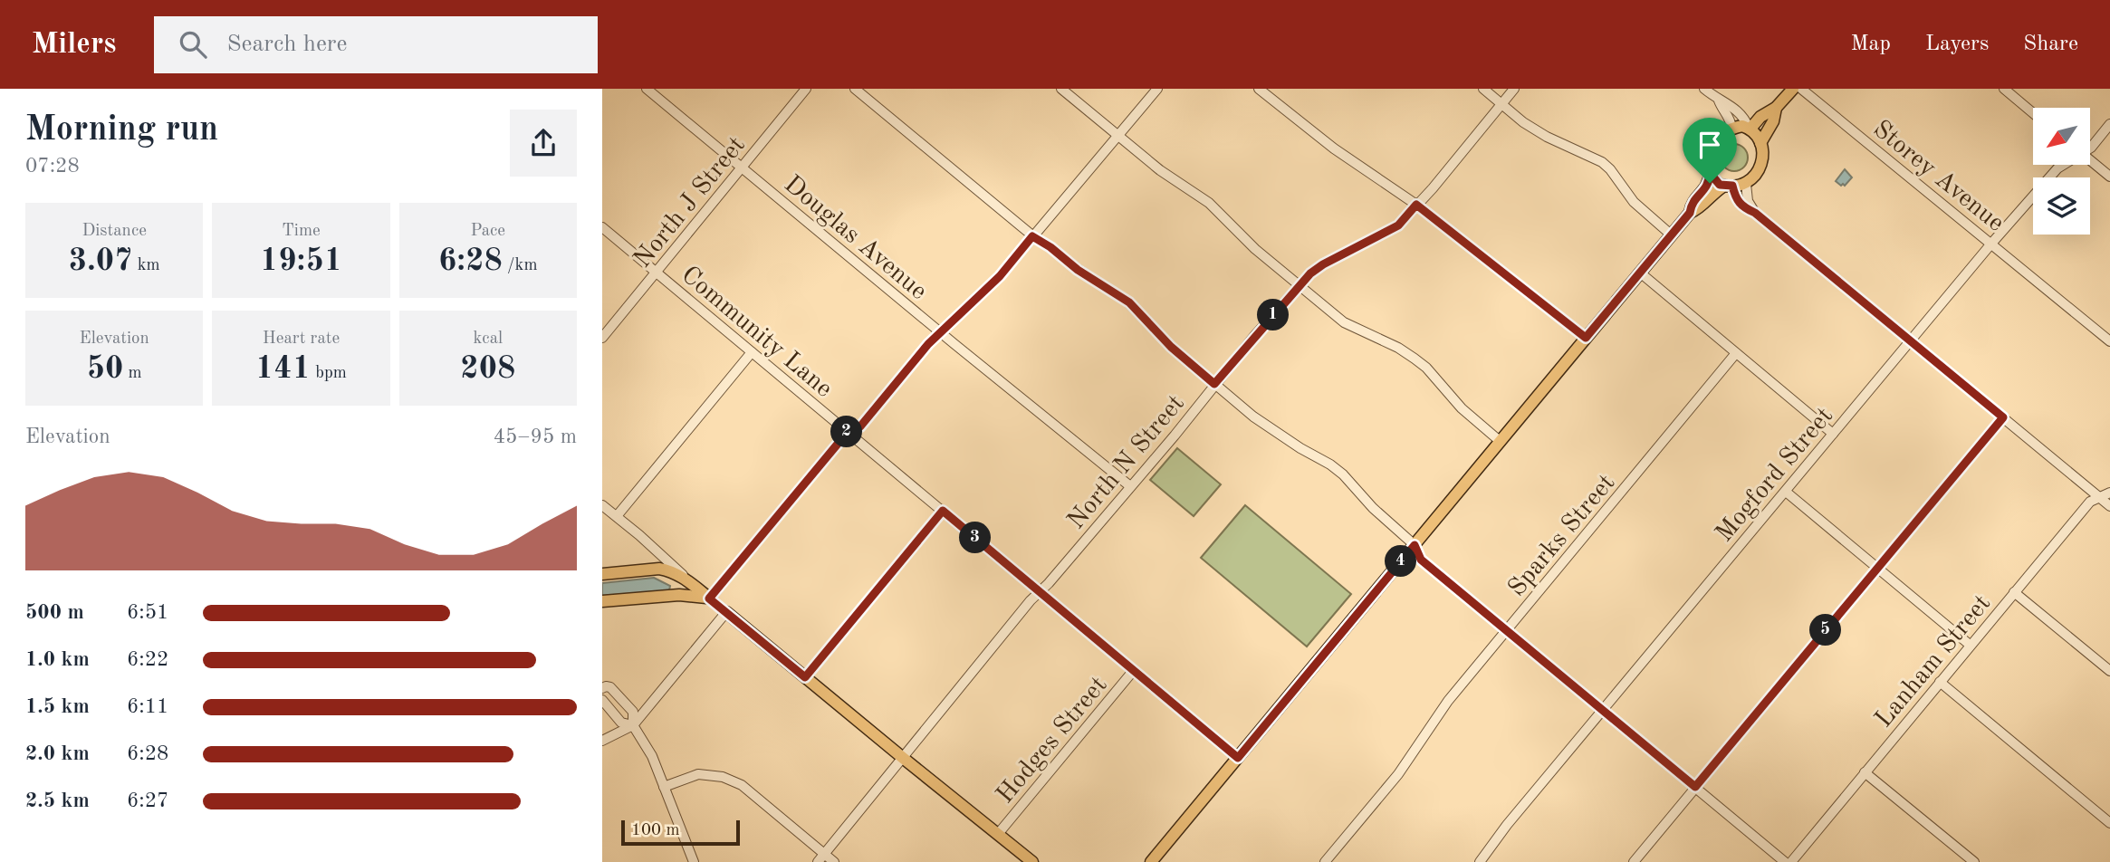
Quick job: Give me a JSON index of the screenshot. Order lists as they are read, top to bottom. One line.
{"streets":{"street":["Storey Avenue","North J Street","Douglas Avenue","Community Lane","North N Street","Mogford Street","Sparks Street","Lanham Street","Hodges Street"]},"crossings":[["Storey Avenue","Mogford Street"],["North J Street","Douglas Avenue"],["North J Street","Community Lane"],["Douglas Avenue","North N Street"],["Community Lane","North N Street"],["Community Lane","Hodges Street"]],"scale_bar":"100 m","north":"bottom left","page":{"header":"Milers","search":"Search here","nav":["Map","Layers","Share"],"heading":["Morning run","07:28"],"stats":[["Distance","3.07 km"],["Time","19:51"],["Pace","6:28 /km"],["Elevation","50 m"],["Heart rate","141 bpm"],["kcal","208"]],"pins":["1","2","3","4","5"],"chart":["Elevation","45–95 m"],"list":[{"name":"500 m","note":"6:51"},{"name":"1.0 km","note":"6:22"},{"name":"1.5 km","note":"6:11"},{"name":"2.0 km","note":"6:28"},{"name":"2.5 km","note":"6:27"}],"scale":"100 m"}}
